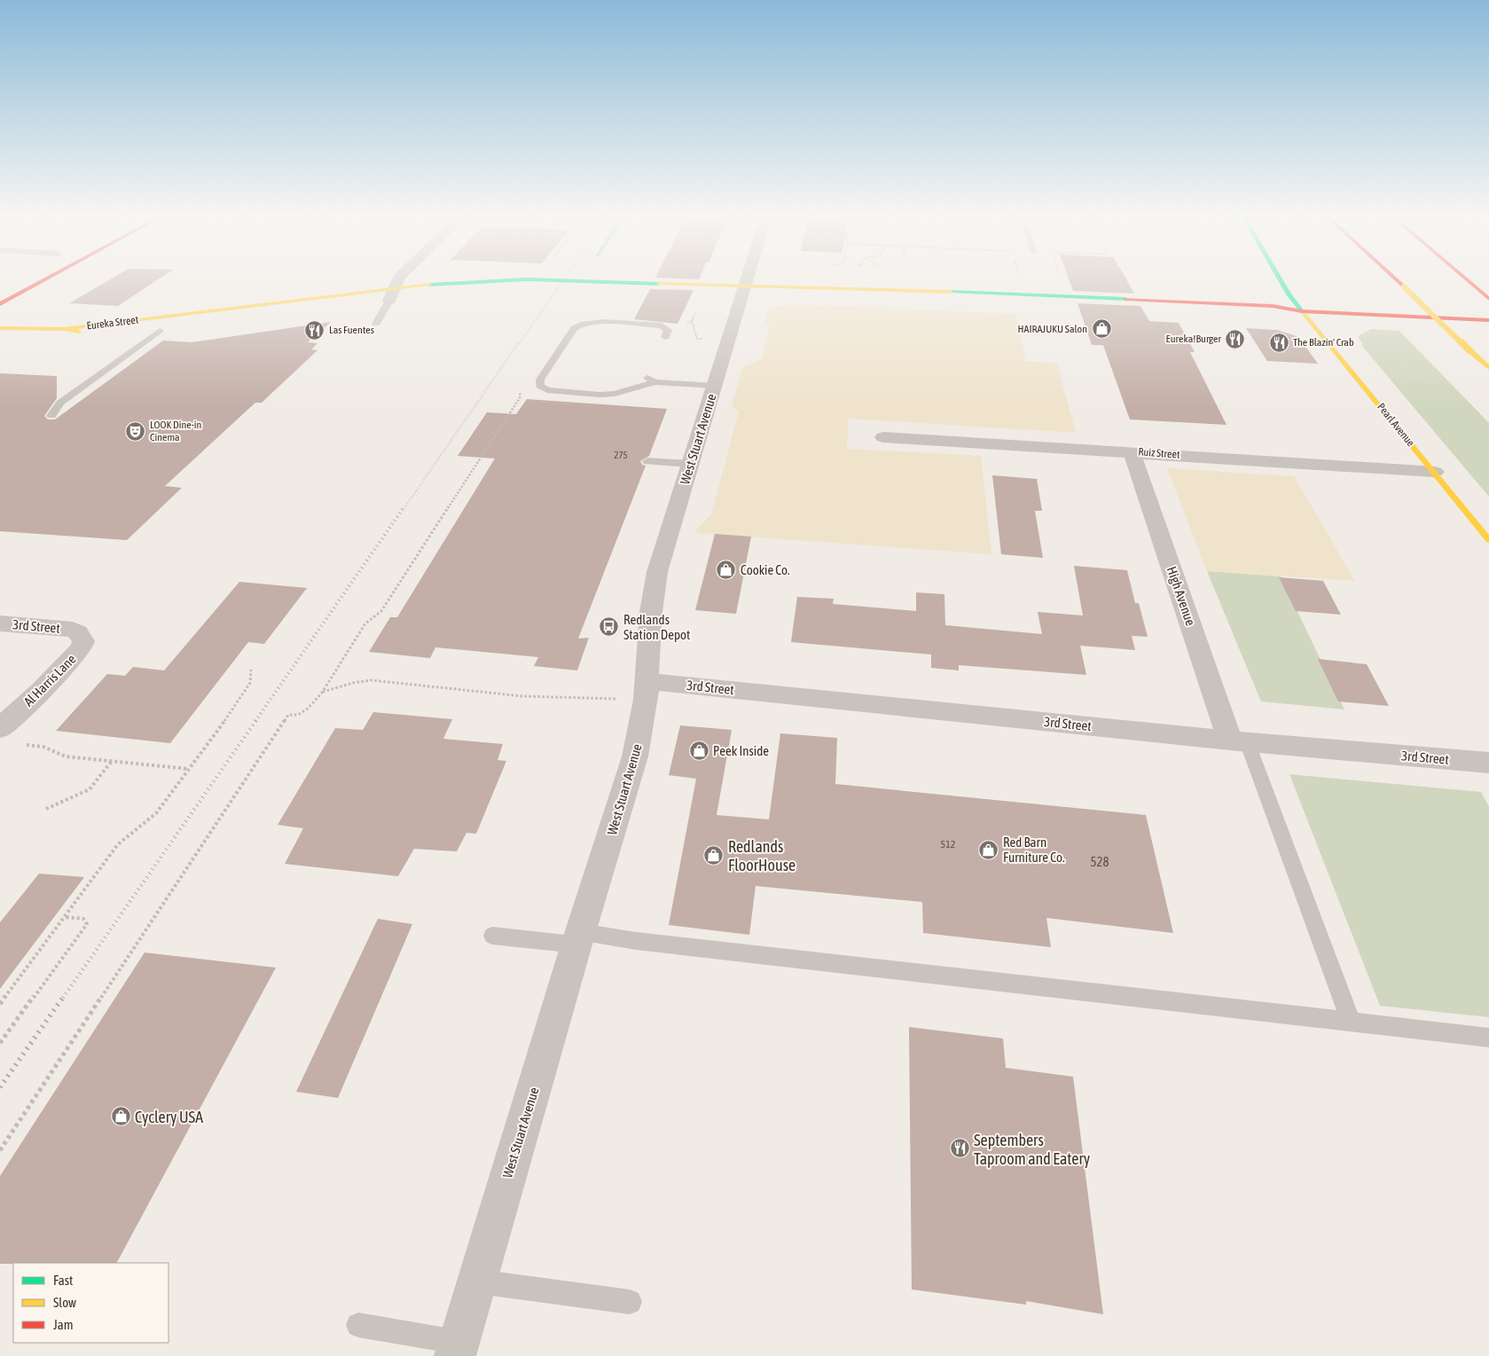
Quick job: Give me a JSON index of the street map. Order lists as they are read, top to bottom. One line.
{"streets":{"main road":["Eureka Street","Pearl Avenue"],"street":["West Stuart Avenue","Ruiz Street","High Avenue","3rd Street","Al Harris Lane"]},"crossings":[["Eureka Street","Pearl Avenue"],["Eureka Street","West Stuart Avenue"],["Pearl Avenue","Ruiz Street"],["West Stuart Avenue","3rd Street"],["Ruiz Street","High Avenue"],["High Avenue","3rd Street"],["3rd Street","Al Harris Lane"]],"places":{"shop":["HAIRAJUKU Salon","Cookie Co.","Peek Inside","Red Barn Furniture Co.","Redlands FloorHouse","Cyclery USA"],"restaurant":["Las Fuentes","Eureka!Burger","The Blazin' Crab","Septembers Taproom and Eatery"],"theatre":["LOOK Dine-in Cinema"],"bus stop":["Redlands Station Depot"]},"house_numbers":["275","512","528"],"legend":["Fast","Slow","Jam"]}
